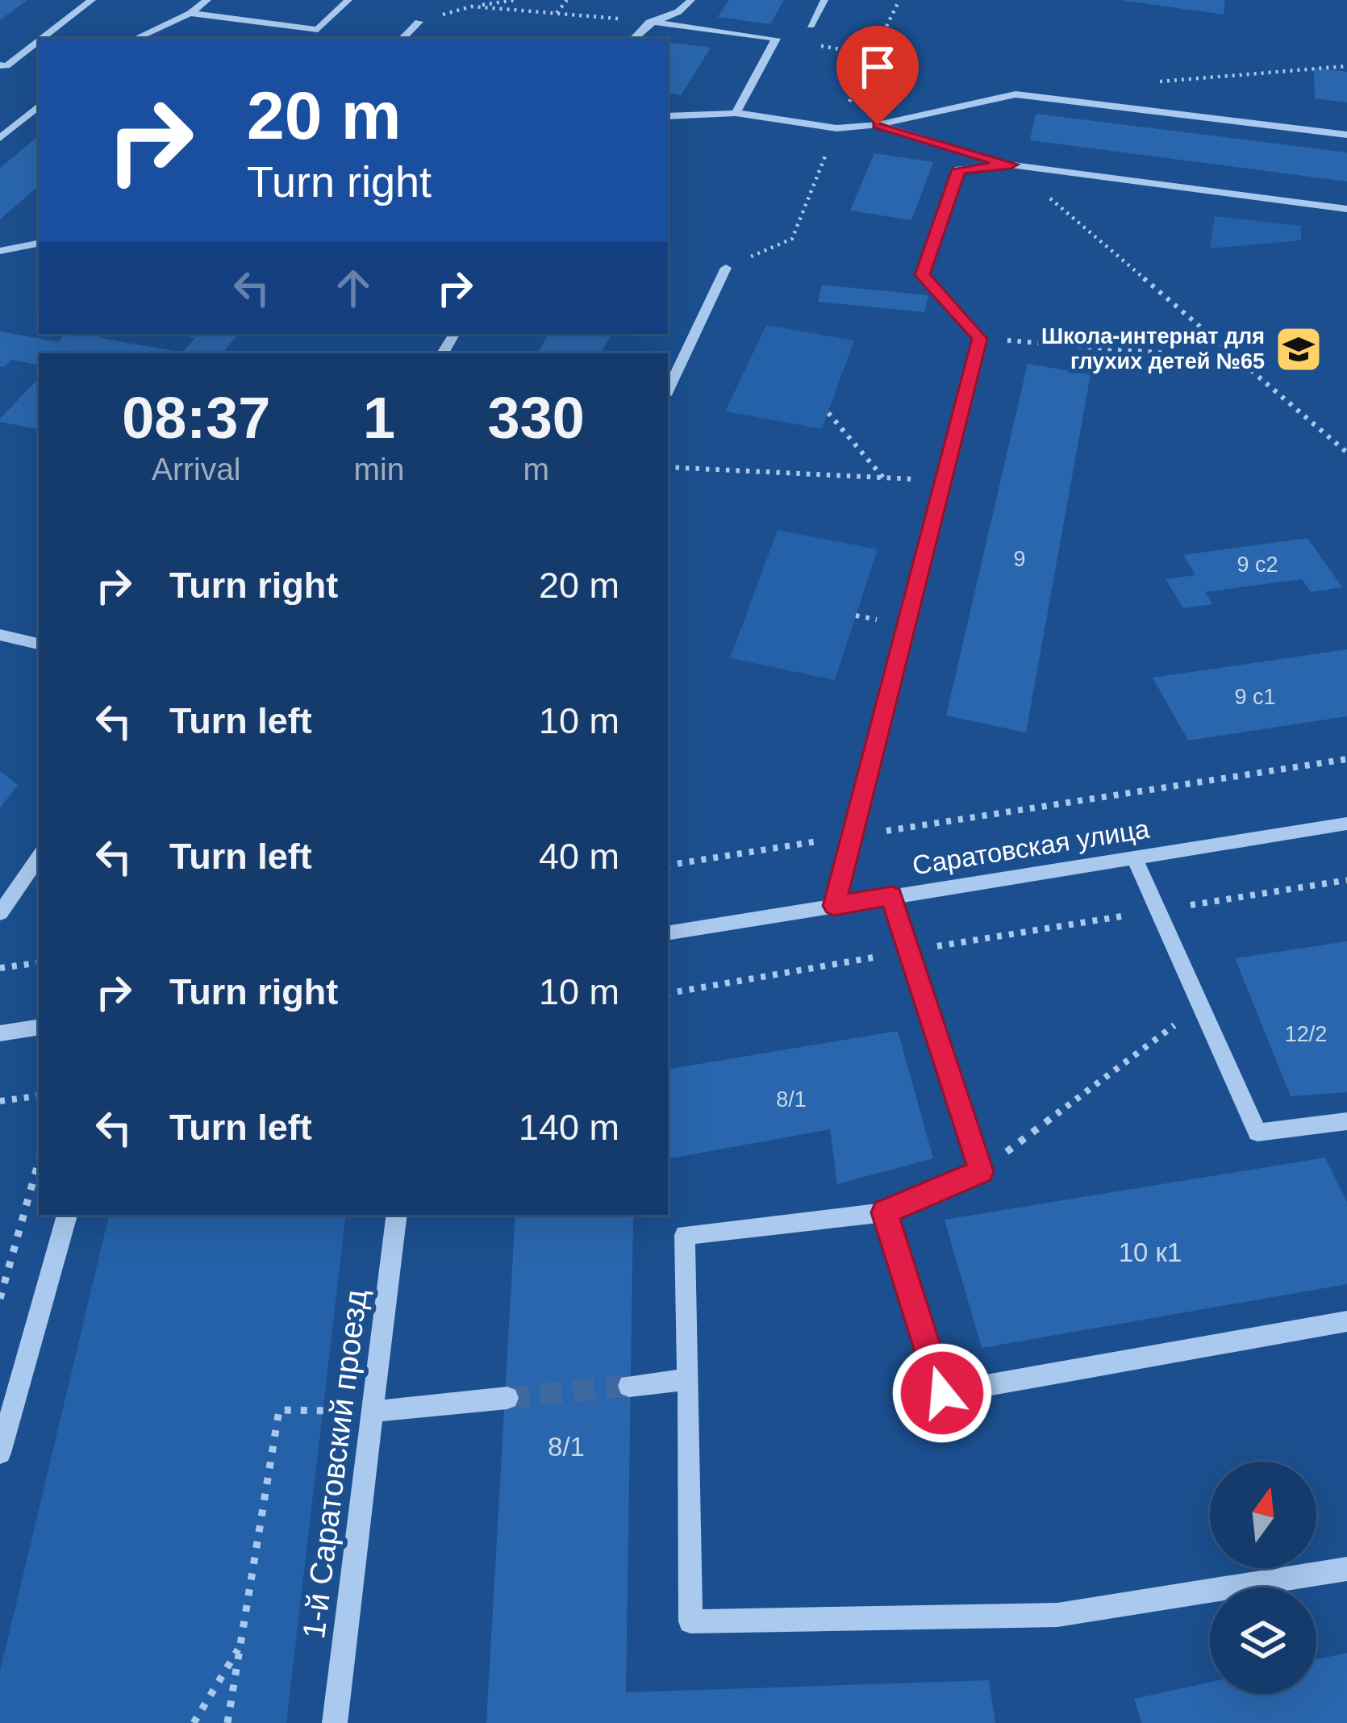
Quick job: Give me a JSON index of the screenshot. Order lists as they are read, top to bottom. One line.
{"streets":{"street":["Саратовская улица","1-й Саратовский проезд"]},"places":{"school or university":["Школа-интернат для глухих детей №65"]},"house_numbers":["9","9 с2","9 с1","12/2","8/1","10 к1","8/1"],"north":"top","page":{"turn":["20 m","Turn right"],"eta":["08:37","Arrival","1","min","330","m"],"list":[{"name":"Turn right","value":"20 m"},{"name":"Turn left","value":"10 m"},{"name":"Turn left","value":"40 m"},{"name":"Turn right","value":"10 m"},{"name":"Turn left","value":"140 m"}]}}
